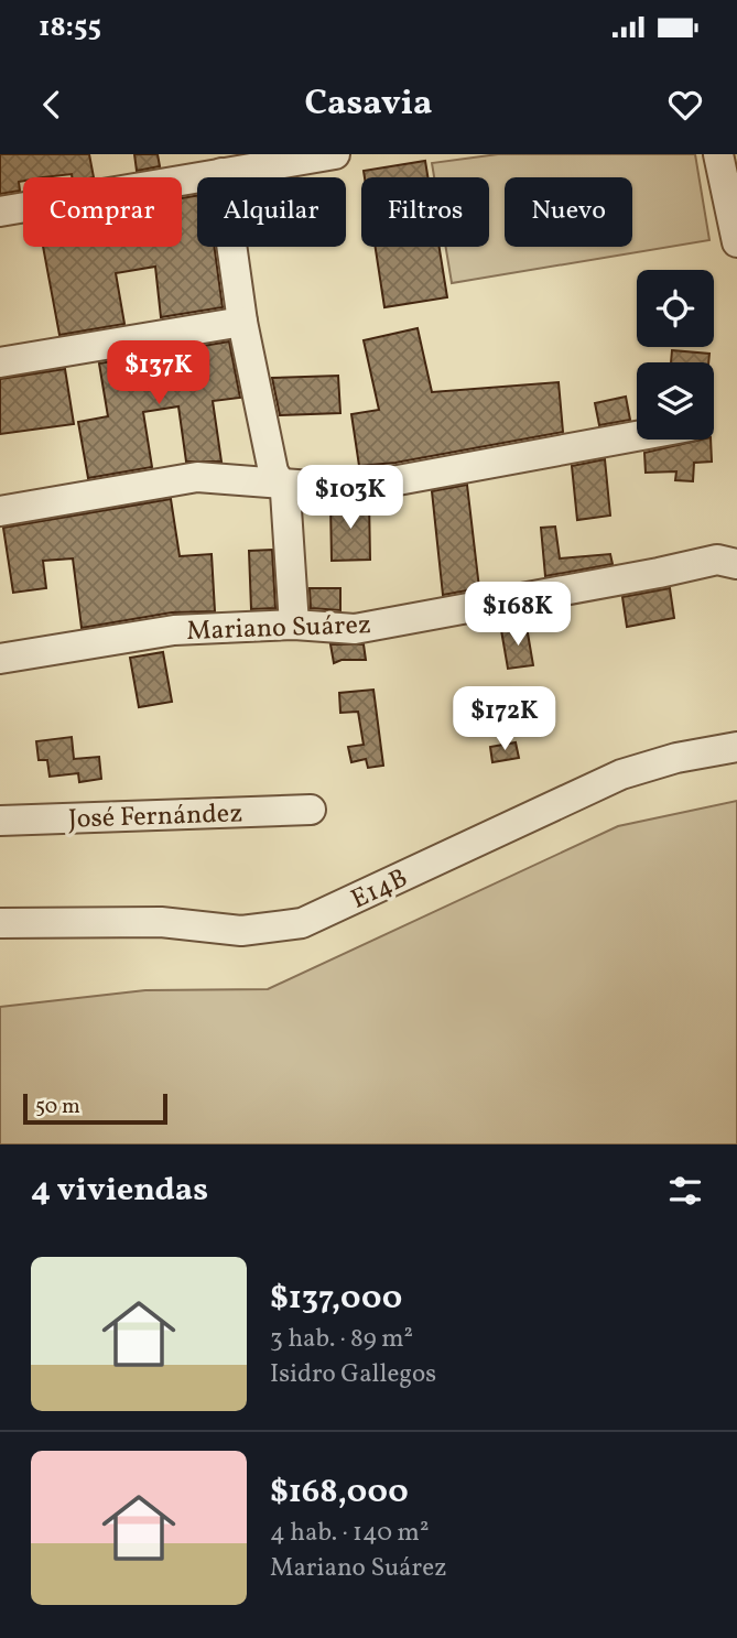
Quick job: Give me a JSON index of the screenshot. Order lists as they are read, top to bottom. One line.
{"streets":{"street":["Mariano Suárez","José Fernández","E14B"]},"scale_bar":"50 m","page":{"status":"18:55","header":"Casavia","chip":["Comprar","Alquilar","Filtros","Nuevo"],"price":["$137K","$103K","$168K","$172K"],"scale":"50 m","heading":"4 viviendas","list":[{"name":"$137,000","note":"3 hab. · 89 m² · Isidro Gallegos"},{"name":"$168,000","note":"4 hab. · 140 m² · Mariano Suárez"}]}}
